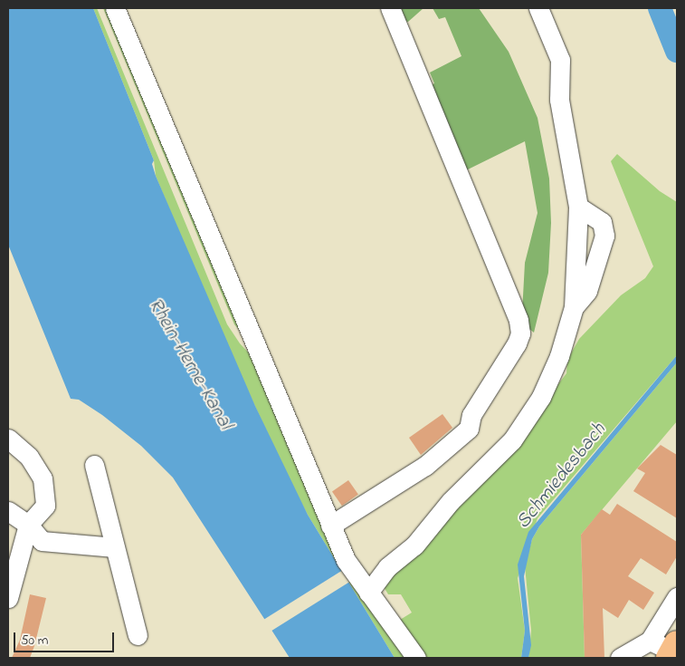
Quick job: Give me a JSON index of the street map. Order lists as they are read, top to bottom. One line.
{"water":["Rhein-Herne-Kanal","Schmiedesbach"],"scale_bar":"50 m"}
